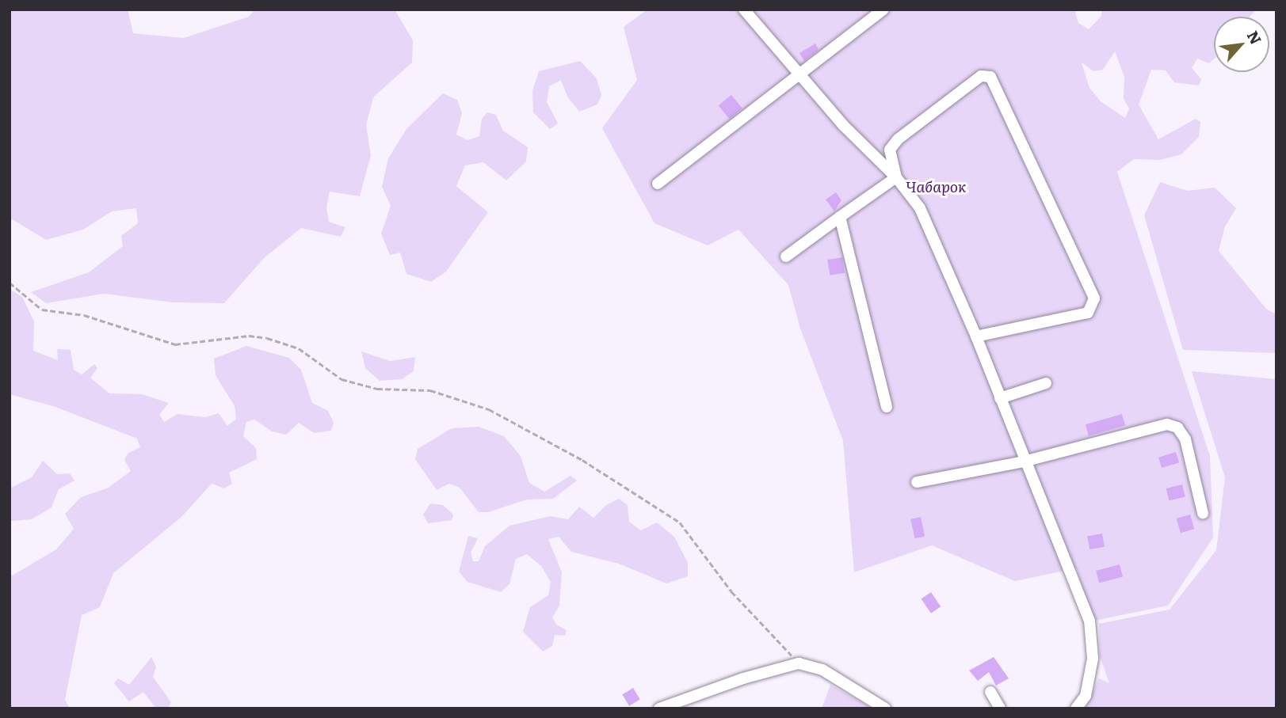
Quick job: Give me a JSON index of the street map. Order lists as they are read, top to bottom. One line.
{"parks":["Чабарок"],"north":"top right"}
